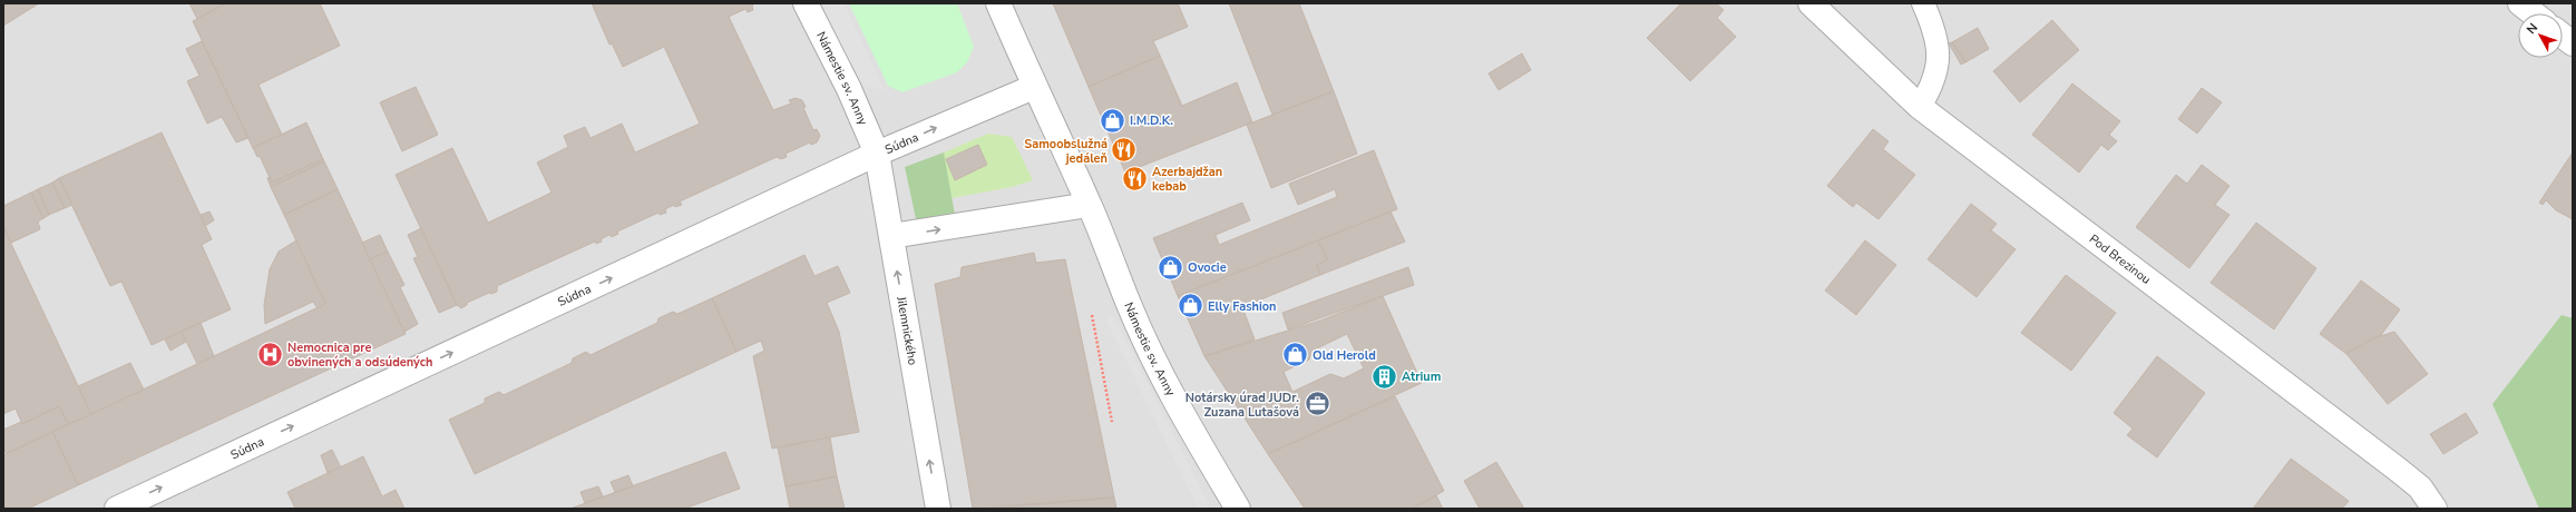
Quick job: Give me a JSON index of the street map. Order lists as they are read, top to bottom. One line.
{"streets":{"street":["Námestie sv. Anny","Súdna","Pod Brezinou","Jilemnického"]},"crossings":[["Námestie sv. Anny","Súdna"],["Námestie sv. Anny","Jilemnického"],["Súdna","Jilemnického"]],"one_way":["Súdna","Jilemnického"],"places":{"shop":["I.M.D.K.","Ovocie","Elly Fashion","Old Herold"],"restaurant":["Samoobslužná jedáleň","Azerbajdžan kebab"],"hospital":["Nemocnica pre obvinených a odsúdených"],"building":["Atrium"],"office":["Notársky úrad JUDr. Zuzana Lutašová"]},"north":"top left"}
